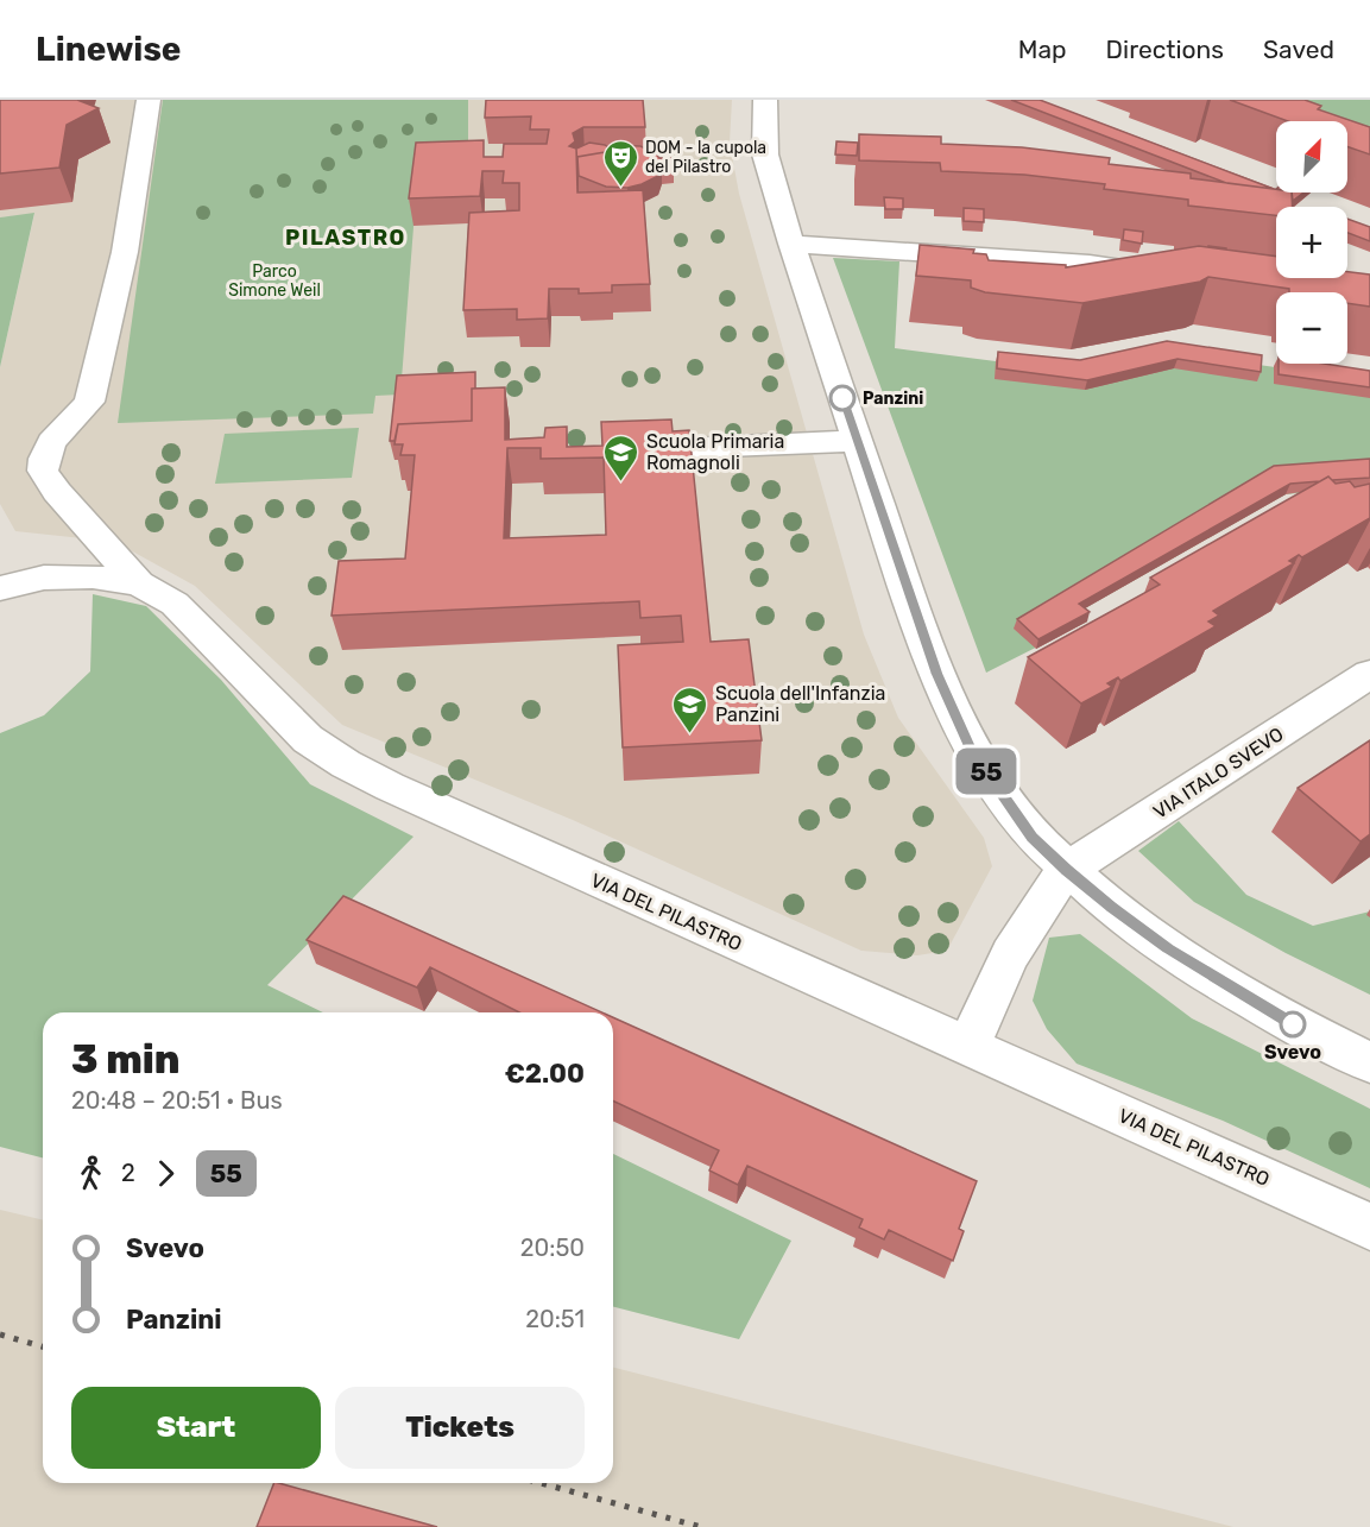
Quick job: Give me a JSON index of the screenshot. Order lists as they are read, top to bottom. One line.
{"streets":{"street":["VIA ITALO SVEVO","VIA DEL PILASTRO"]},"crossings":[["VIA ITALO SVEVO","VIA DEL PILASTRO"]],"districts":["PILASTRO"],"parks":["Parco Simone Weil"],"places":{"theatre":["DOM - la cupola del Pilastro"],"other":["Panzini","Svevo"],"school or university":["Scuola Primaria Romagnoli","Scuola dell'Infanzia Panzini"]},"lines":["bus line 55"],"north":"top right","page":{"header":"Linewise","nav":["Map","Directions","Saved"],"on_map":"55","map_buttons":["+","−"],"heading":["3 min","20:48 – 20:51 · Bus","€2.00"],"legs":["2","55"],"list":[{"name":"Svevo","value":"20:50"},{"name":"Panzini","value":"20:51"}],"buttons":["Start","Tickets"]}}
